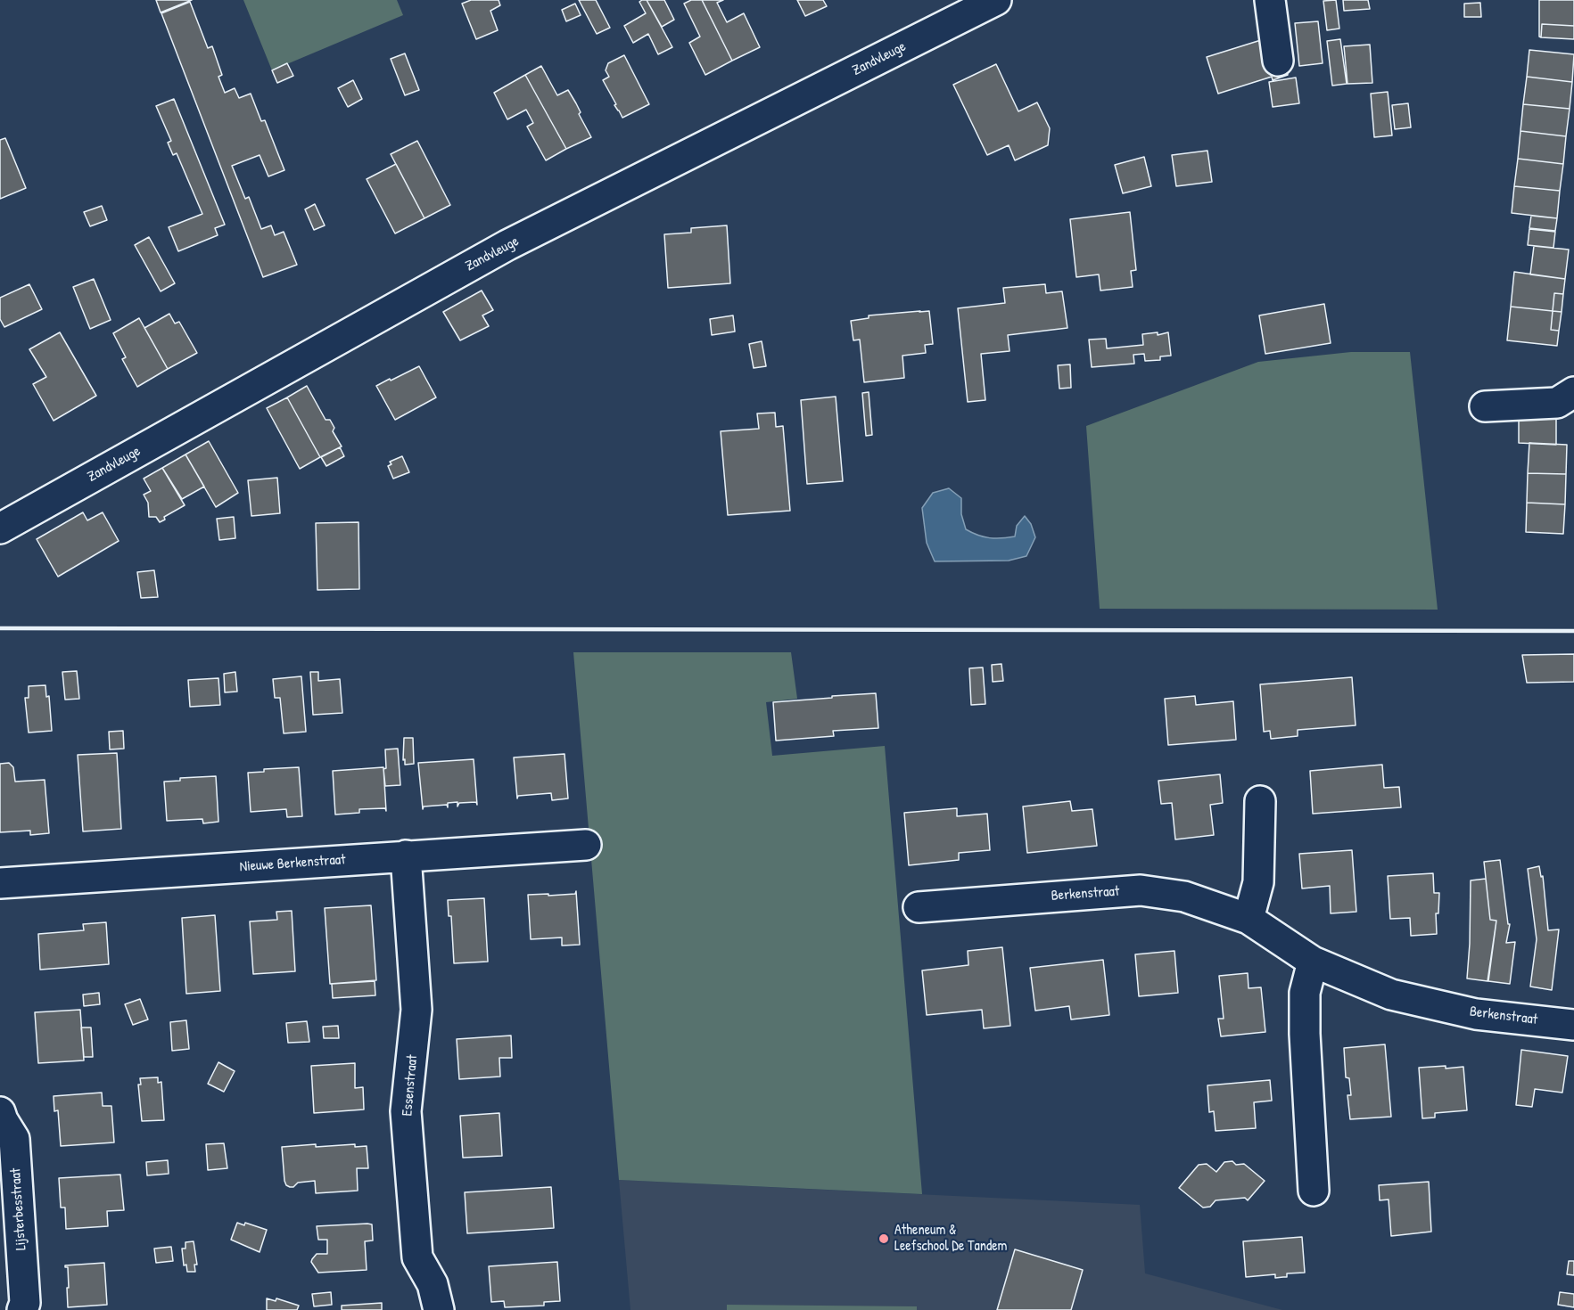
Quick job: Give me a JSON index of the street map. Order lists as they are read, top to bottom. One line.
{"streets":{"street":["Zandvleuge","Nieuwe Berkenstraat","Berkenstraat","Essenstraat","Lijsterbesstraat"]},"crossings":[["Nieuwe Berkenstraat","Essenstraat"]],"places":["Atheneum & Leefschool De Tandem"]}
